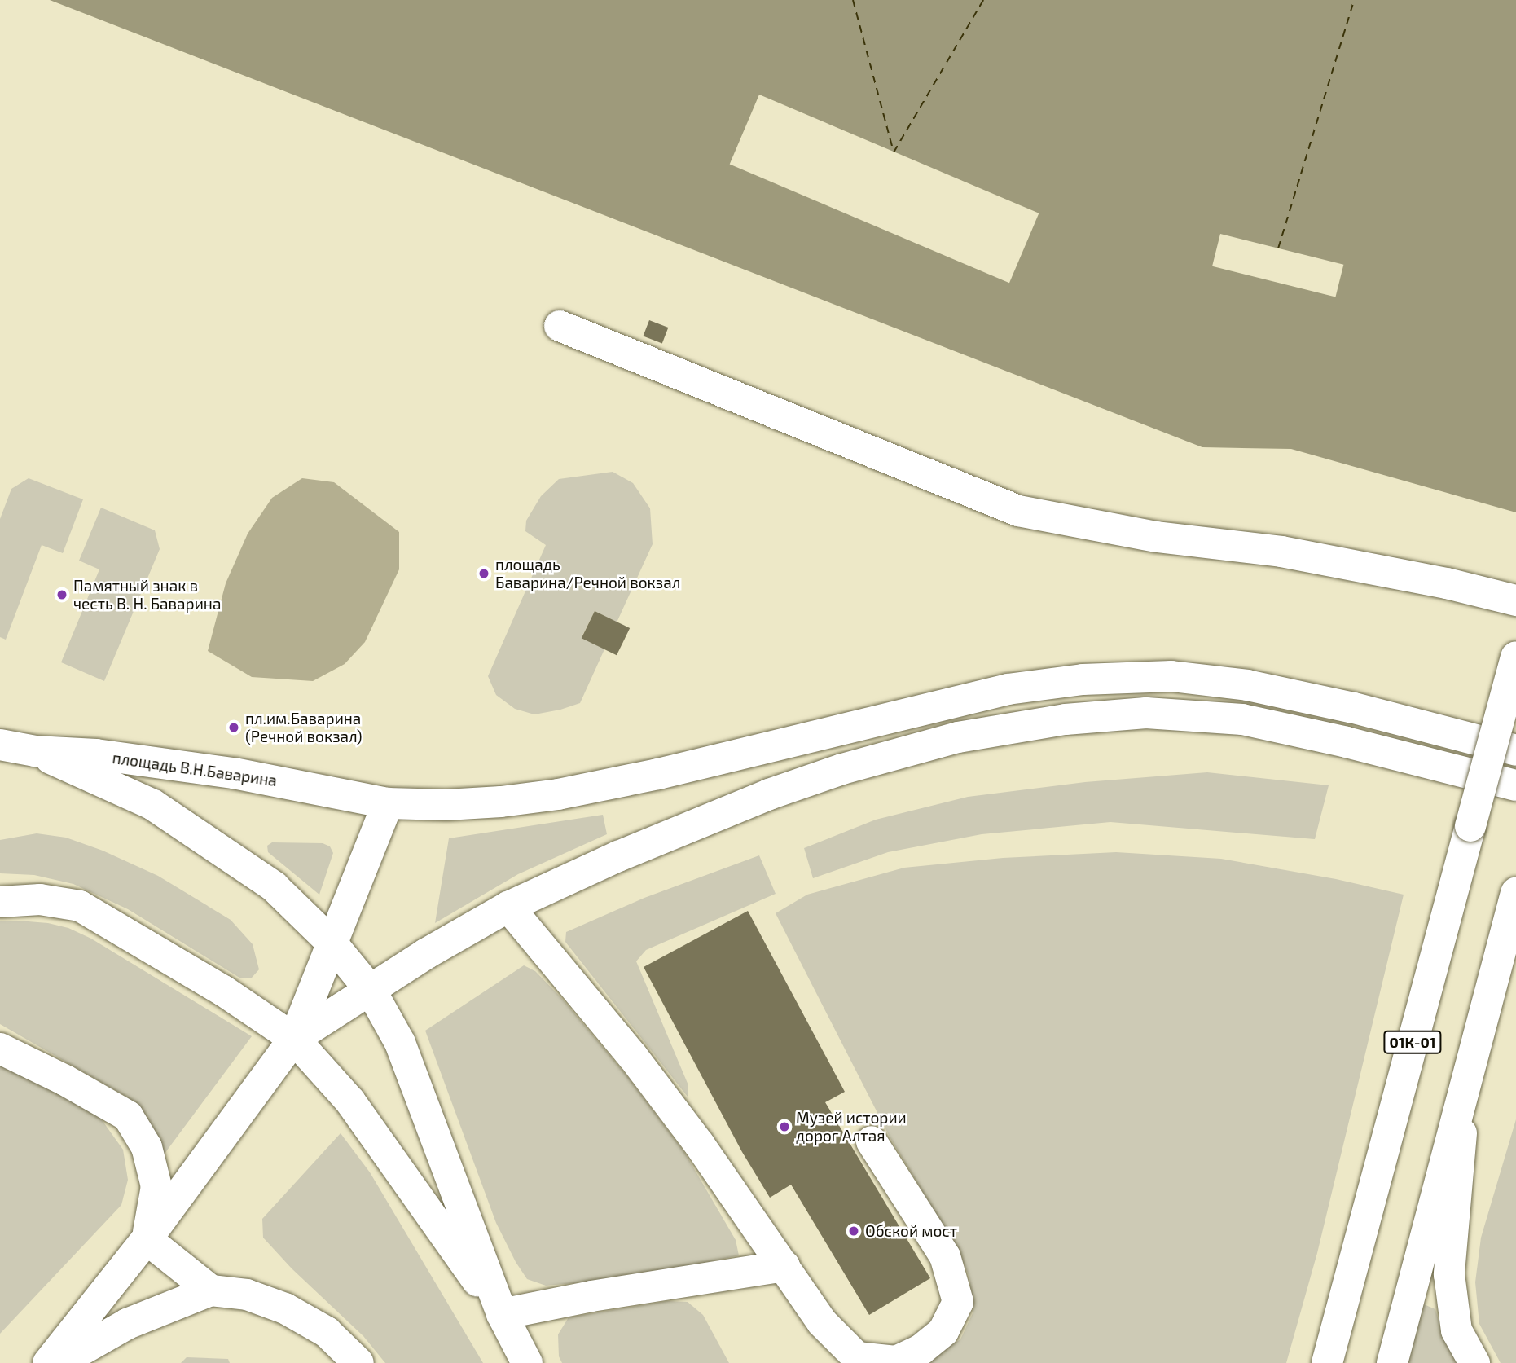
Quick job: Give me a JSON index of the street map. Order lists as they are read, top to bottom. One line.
{"streets":{"main road":["площадь В.Н.Баварина","01К-01"]},"places":["площадь Баварина/Речной вокзал","Памятный знак в честь В. Н. Баварина","пл.им.Баварина (Речной вокзал)","Музей истории дорог Алтая","Обской мост"]}
